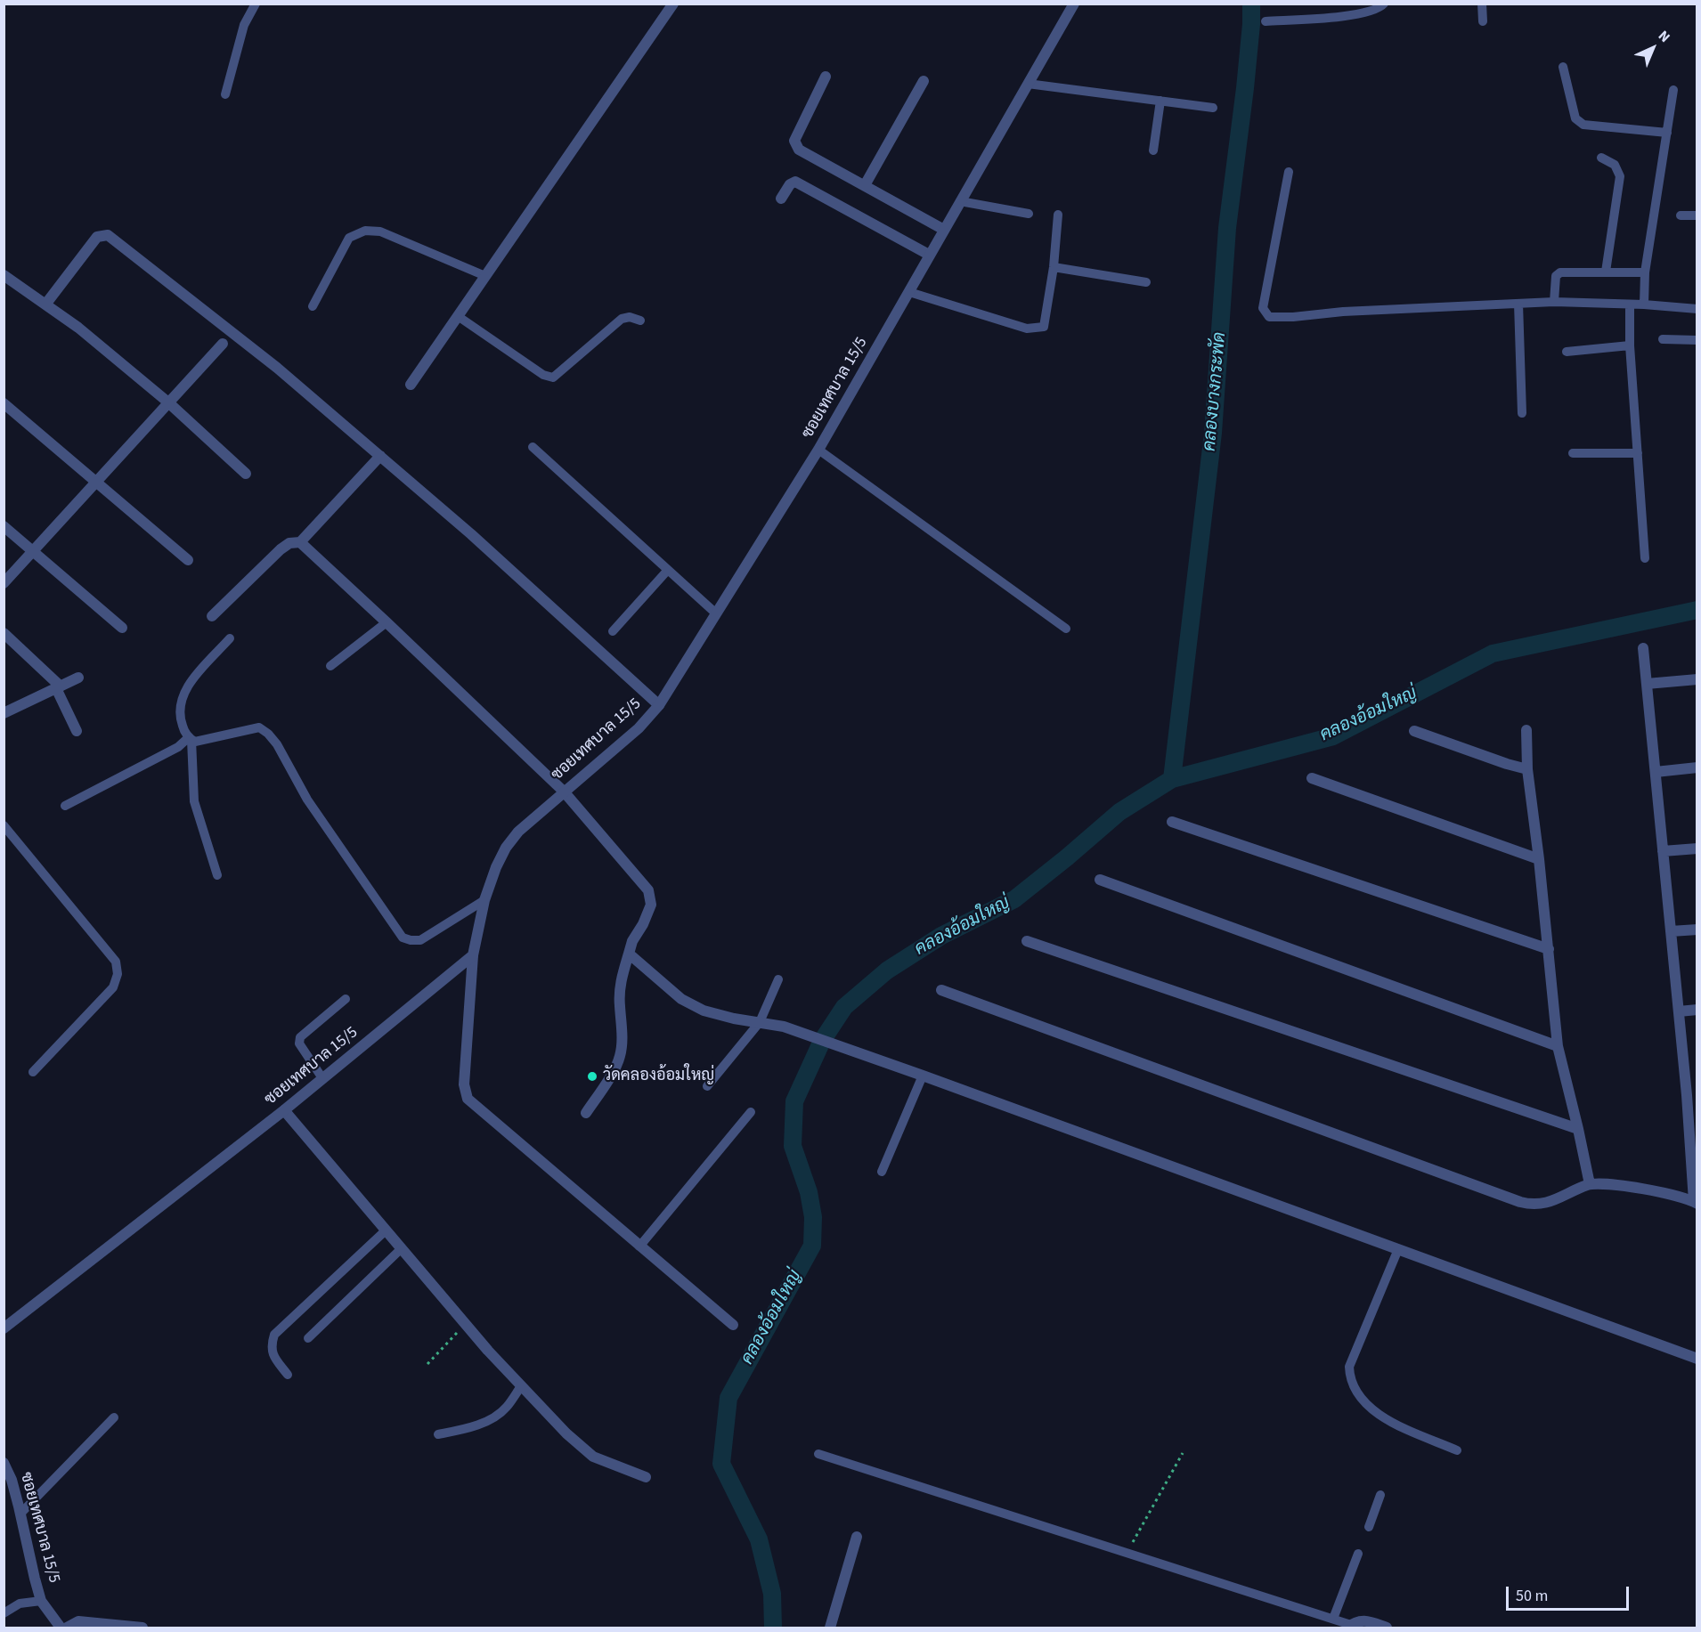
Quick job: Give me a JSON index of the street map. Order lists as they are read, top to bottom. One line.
{"streets":{"street":["ซอยเทศบาล 15/5"]},"water":["คลองบางกระพัด","คลองอ้อมใหญ่"],"places":["วัดคลองอ้อมใหญ่"],"scale_bar":"50 m","north":"top right"}
